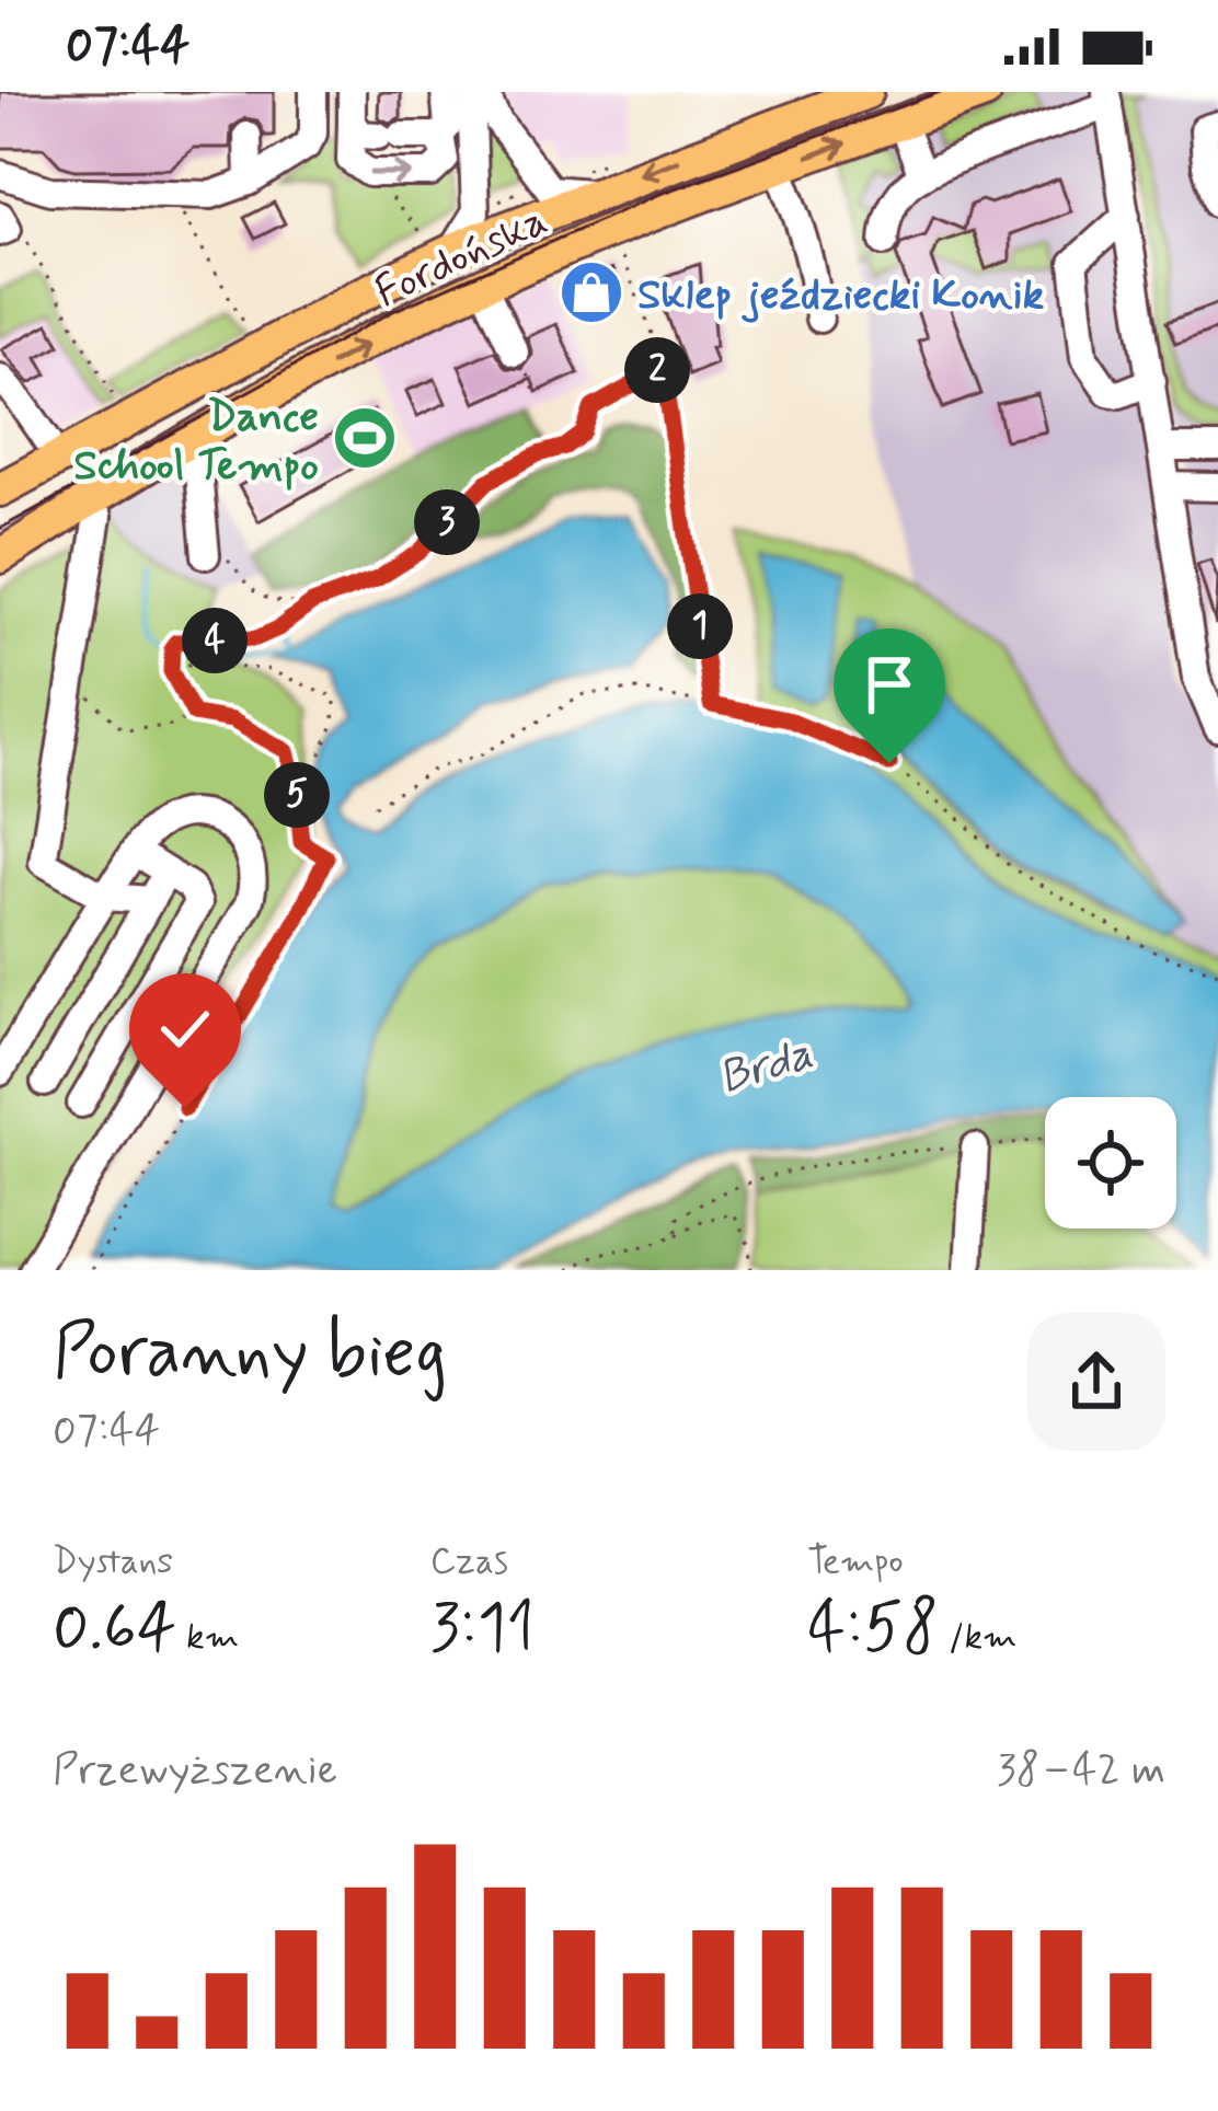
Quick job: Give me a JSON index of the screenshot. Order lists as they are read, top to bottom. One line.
{"streets":{"main road":["Fordońska"]},"water":["Brda"],"places":{"shop":["Sklep jeździecki Konik"],"sports":["Dance School Tempo"]},"page":{"status":"07:44","pins":["2","3","1","4","5"],"heading":["Poranny bieg","07:44"],"stats":[["Dystans","0.64 km"],["Czas","3:11"],["Tempo","4:58 /km"]],"chart":["Przewyższenie","38–42 m"]}}
